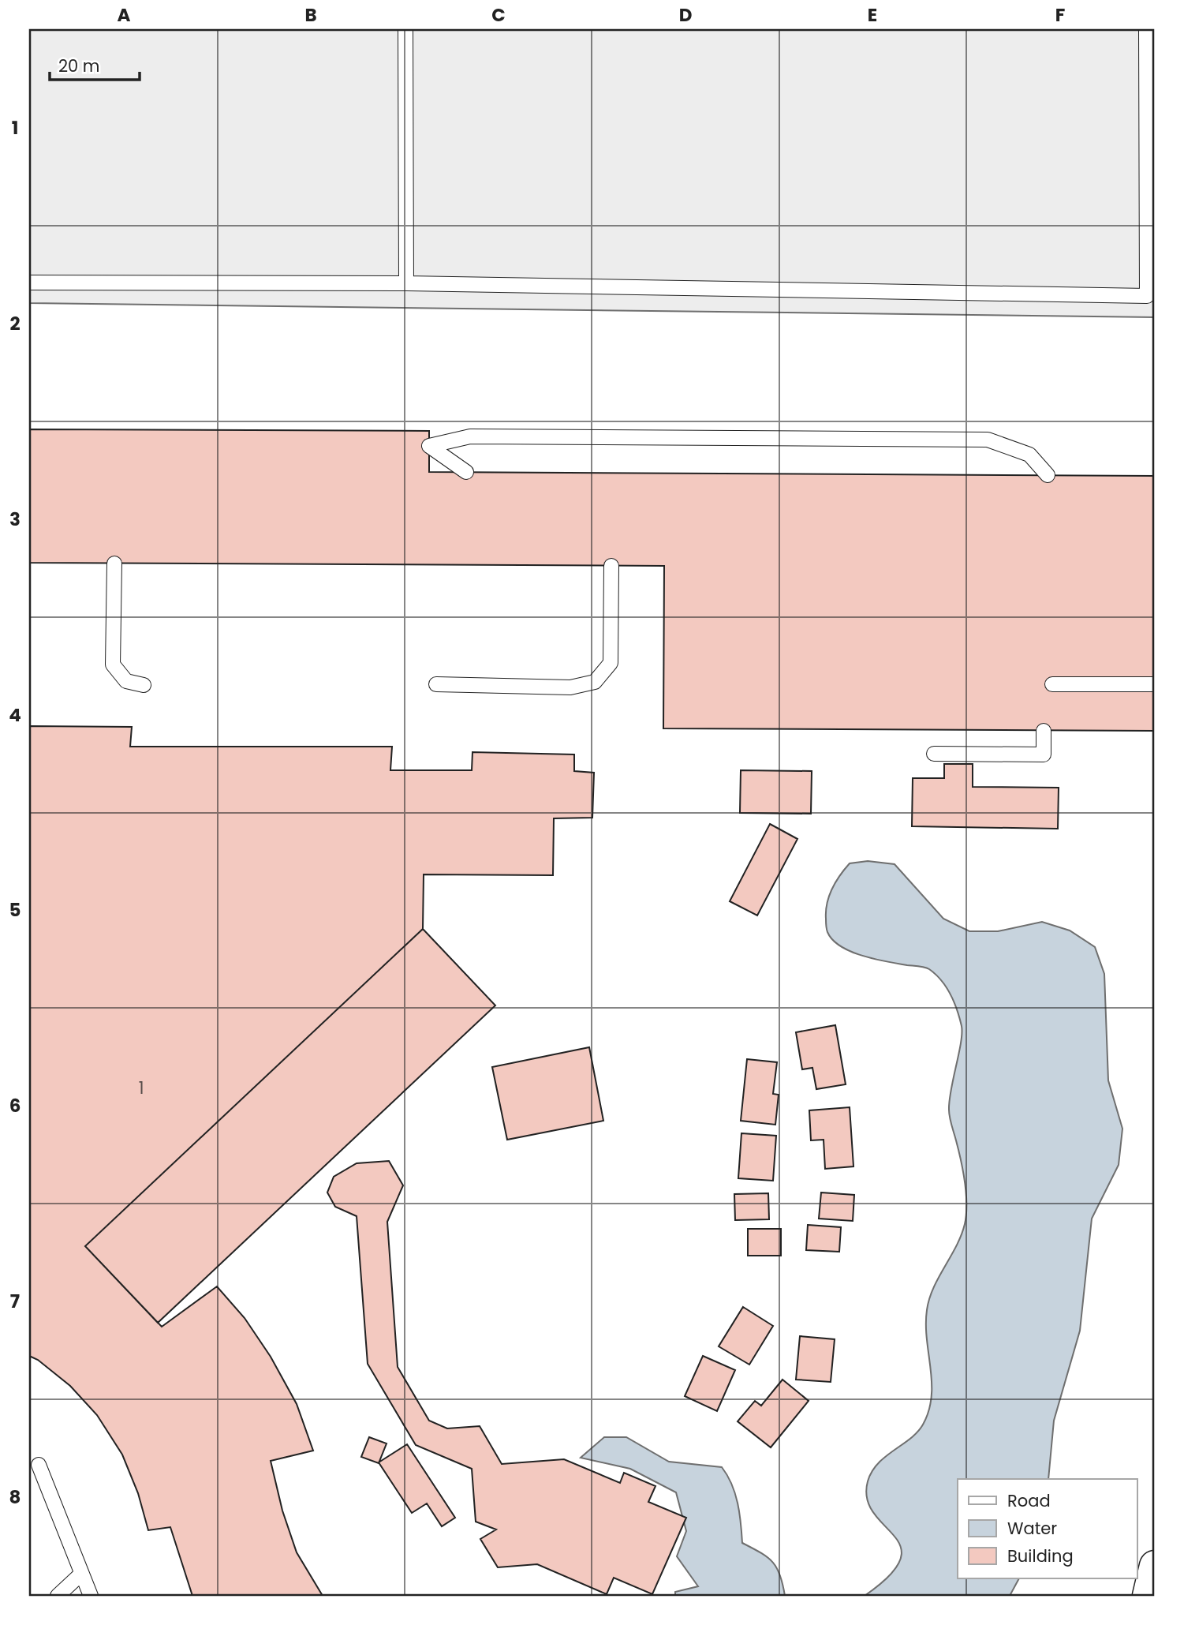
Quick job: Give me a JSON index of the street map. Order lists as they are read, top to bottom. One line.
{"house_numbers":["1"],"legend":["Road","Water","Building"],"scale_bar":"20 m","grid":{"columns":["A","B","C","D","E","F"],"rows":["1","2","3","4","5","6","7","8"]}}
